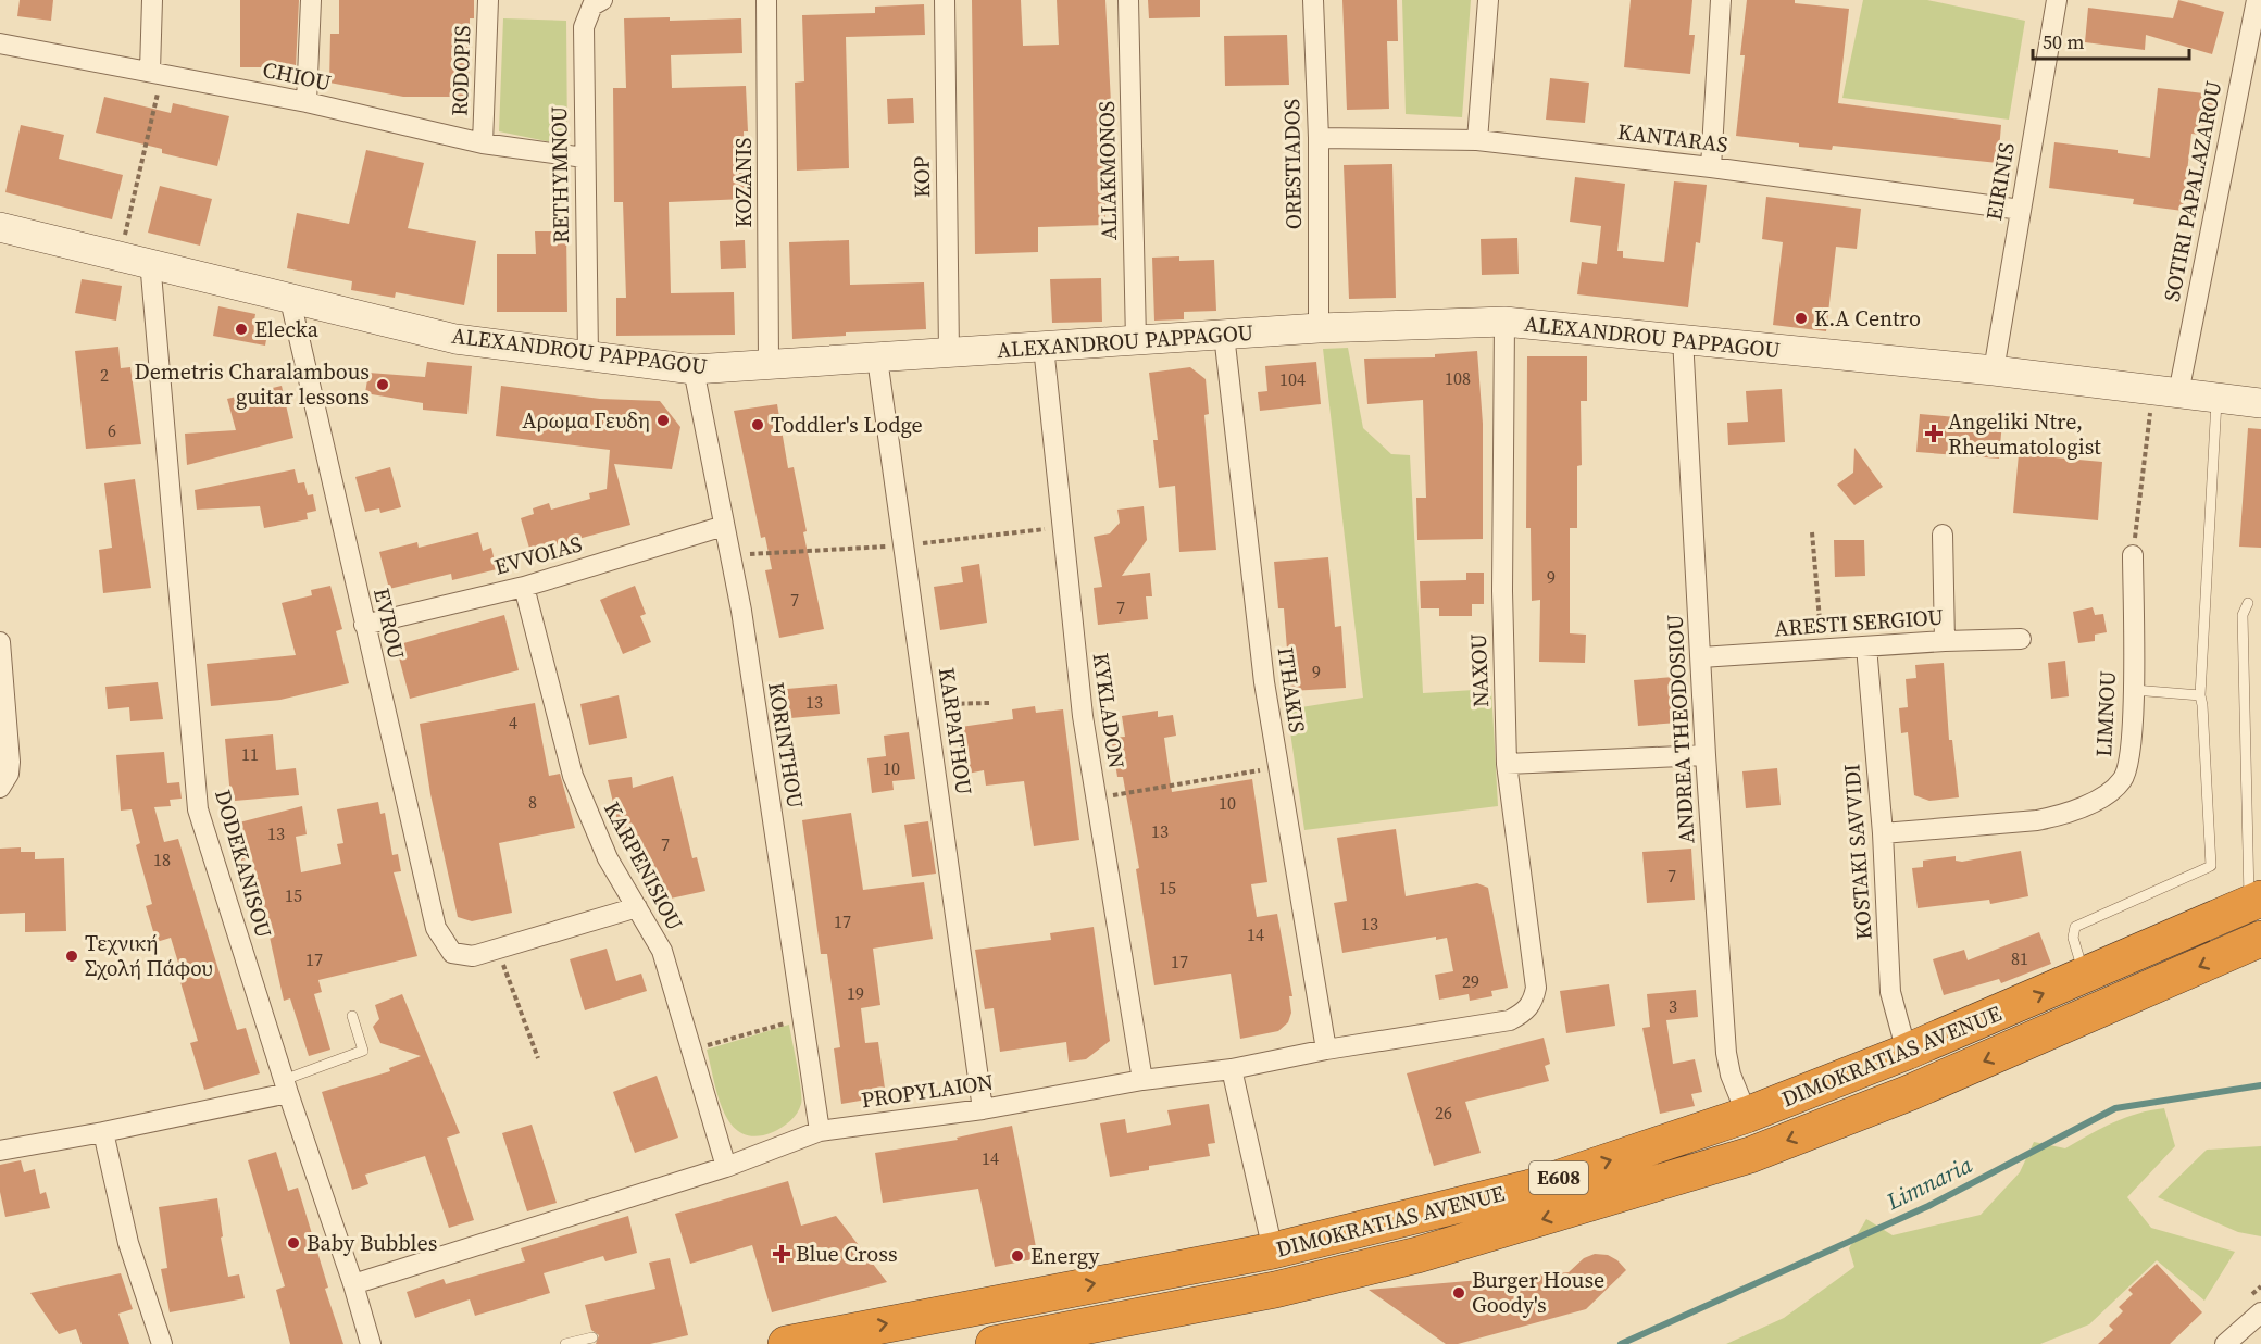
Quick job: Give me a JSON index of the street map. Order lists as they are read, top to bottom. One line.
{"streets":{"highway":["DIMOKRATIAS AVENUE","E608"],"street":["RODOPIS","CHIOU","KANTARAS","ORESTIADOS","ALIAKMONOS","RETHYMNOU","KOP","EIRINIS","KOZANIS","SOTIRI PAPALAZAROU","ALEXANDROU PAPPAGOU","EVVOIAS","ARESTI SERGIOU","EVROU","NAXOU","ITHAKIS","KYKLADON","LIMNOU","ANDREA THEODOSIOU","KARPATHOU","KORINTHOU","KOSTAKI SAVVIDI","DODEKANISOU","KARPENISIOU","PROPYLAION"]},"crossings":[["RODOPIS","CHIOU"],["CHIOU","RETHYMNOU"],["KANTARAS","ORESTIADOS"],["KANTARAS","EIRINIS"],["ORESTIADOS","ALEXANDROU PAPPAGOU"],["ALIAKMONOS","ALEXANDROU PAPPAGOU"],["RETHYMNOU","ALEXANDROU PAPPAGOU"],["KOP","ALEXANDROU PAPPAGOU"],["EIRINIS","ALEXANDROU PAPPAGOU"],["KOZANIS","ALEXANDROU PAPPAGOU"],["SOTIRI PAPALAZAROU","ALEXANDROU PAPPAGOU"],["ALEXANDROU PAPPAGOU","EVROU"],["ALEXANDROU PAPPAGOU","NAXOU"],["ALEXANDROU PAPPAGOU","ITHAKIS"],["ALEXANDROU PAPPAGOU","KYKLADON"],["ALEXANDROU PAPPAGOU","ANDREA THEODOSIOU"],["ALEXANDROU PAPPAGOU","KARPATHOU"],["ALEXANDROU PAPPAGOU","KORINTHOU"],["ALEXANDROU PAPPAGOU","DODEKANISOU"],["EVVOIAS","EVROU"],["EVVOIAS","KORINTHOU"],["EVVOIAS","KARPENISIOU"],["ARESTI SERGIOU","ANDREA THEODOSIOU"],["ARESTI SERGIOU","KOSTAKI SAVVIDI"],["NAXOU","PROPYLAION"],["ITHAKIS","PROPYLAION"],["KYKLADON","PROPYLAION"],["LIMNOU","KOSTAKI SAVVIDI"],["ANDREA THEODOSIOU","DIMOKRATIAS AVENUE"],["KARPATHOU","PROPYLAION"],["KORINTHOU","PROPYLAION"],["KOSTAKI SAVVIDI","DIMOKRATIAS AVENUE"],["DODEKANISOU","PROPYLAION"],["KARPENISIOU","PROPYLAION"]],"water":["Limnaria"],"places":{"other":["K.A Centro","Elecka","Demetris Charalambous guitar lessons","Αρωμα Γευδη","Toddler's Lodge","Τεχνική Σχολή Πάφου","Baby Bubbles","Energy","Burger House Goody's"],"health":["Angeliki Ntre, Rheumatologist","Blue Cross"]},"house_numbers":["2","108","104","6","9","7","7","9","13","4","11","10","8","10","13","13","7","18","7","15","15","17","13","14","81","17","17","29","19","3","26","14"],"scale_bar":"50 m"}
